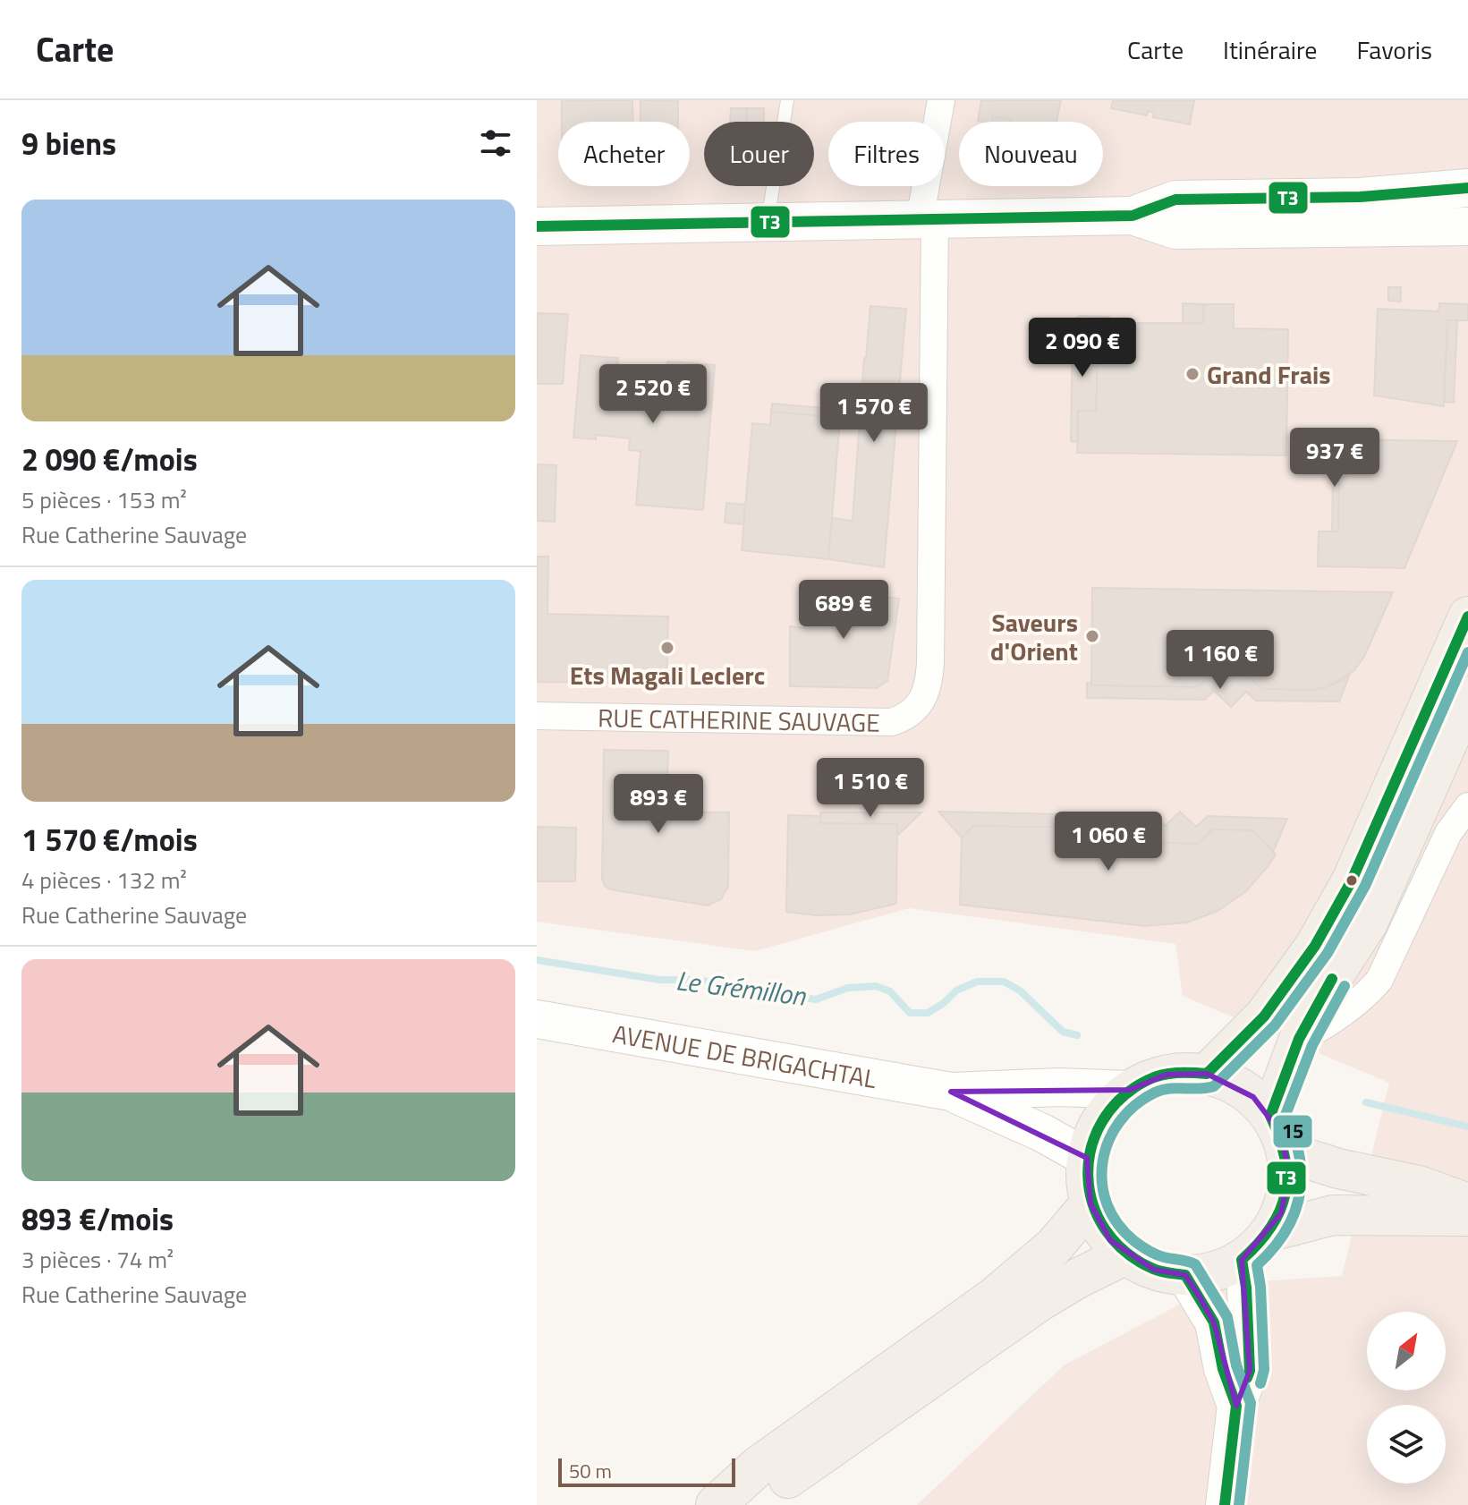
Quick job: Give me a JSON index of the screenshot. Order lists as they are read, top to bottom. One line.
{"streets":{"street":["RUE CATHERINE SAUVAGE","AVENUE DE BRIGACHTAL"]},"water":["Le Grémillon"],"places":["Grand Frais","Saveurs d'Orient","Ets Magali Leclerc"],"lines":["transit line T3","transit line 15"],"scale_bar":"50 m","north":"top right","page":{"header":"Carte","nav":["Carte","Itinéraire","Favoris"],"heading":"9 biens","chip":["Acheter","Louer","Filtres","Nouveau"],"list":[{"name":"2 090 €/mois","note":"5 pièces · 153 m² · Rue Catherine Sauvage"},{"name":"1 570 €/mois","note":"4 pièces · 132 m² · Rue Catherine Sauvage"},{"name":"893 €/mois","note":"3 pièces · 74 m² · Rue Catherine Sauvage"}],"price":["2 090 €","2 520 €","1 570 €","937 €","689 €","1 160 €","1 510 €","893 €","1 060 €"],"scale":"50 m"}}
